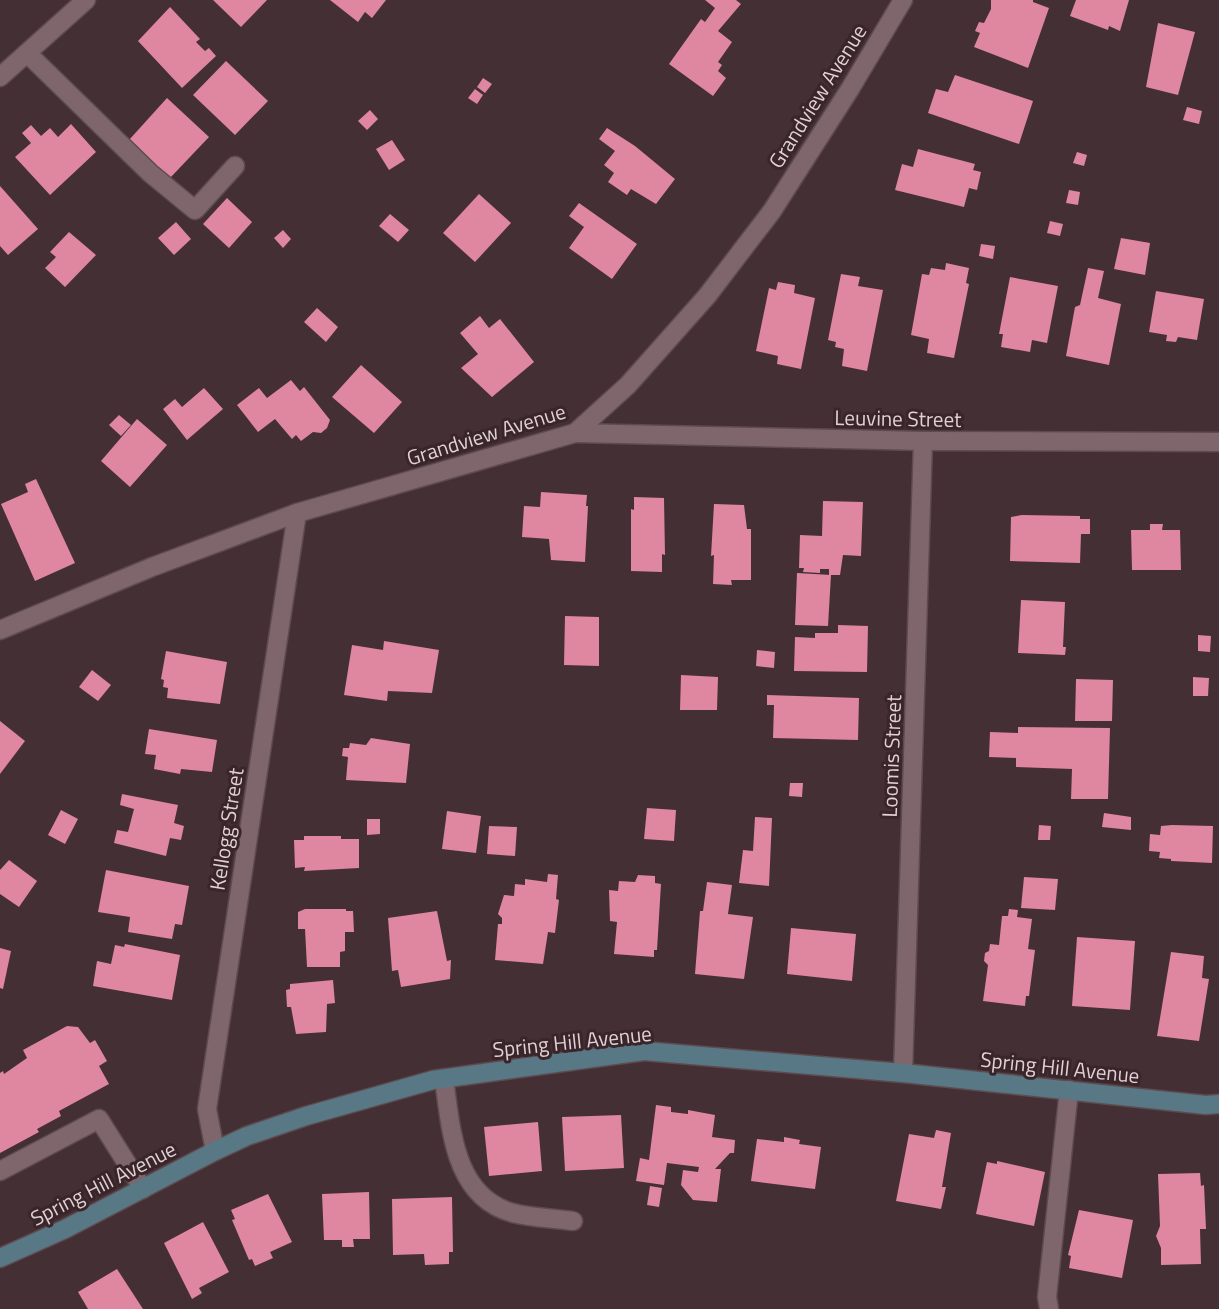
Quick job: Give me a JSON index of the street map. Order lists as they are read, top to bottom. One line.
{"streets":{"street":["Grandview Avenue","Leuvine Street","Loomis Street","Kellogg Street","Spring Hill Avenue"]},"crossings":[["Grandview Avenue","Leuvine Street"],["Grandview Avenue","Kellogg Street"],["Leuvine Street","Loomis Street"],["Loomis Street","Spring Hill Avenue"],["Kellogg Street","Spring Hill Avenue"]]}
